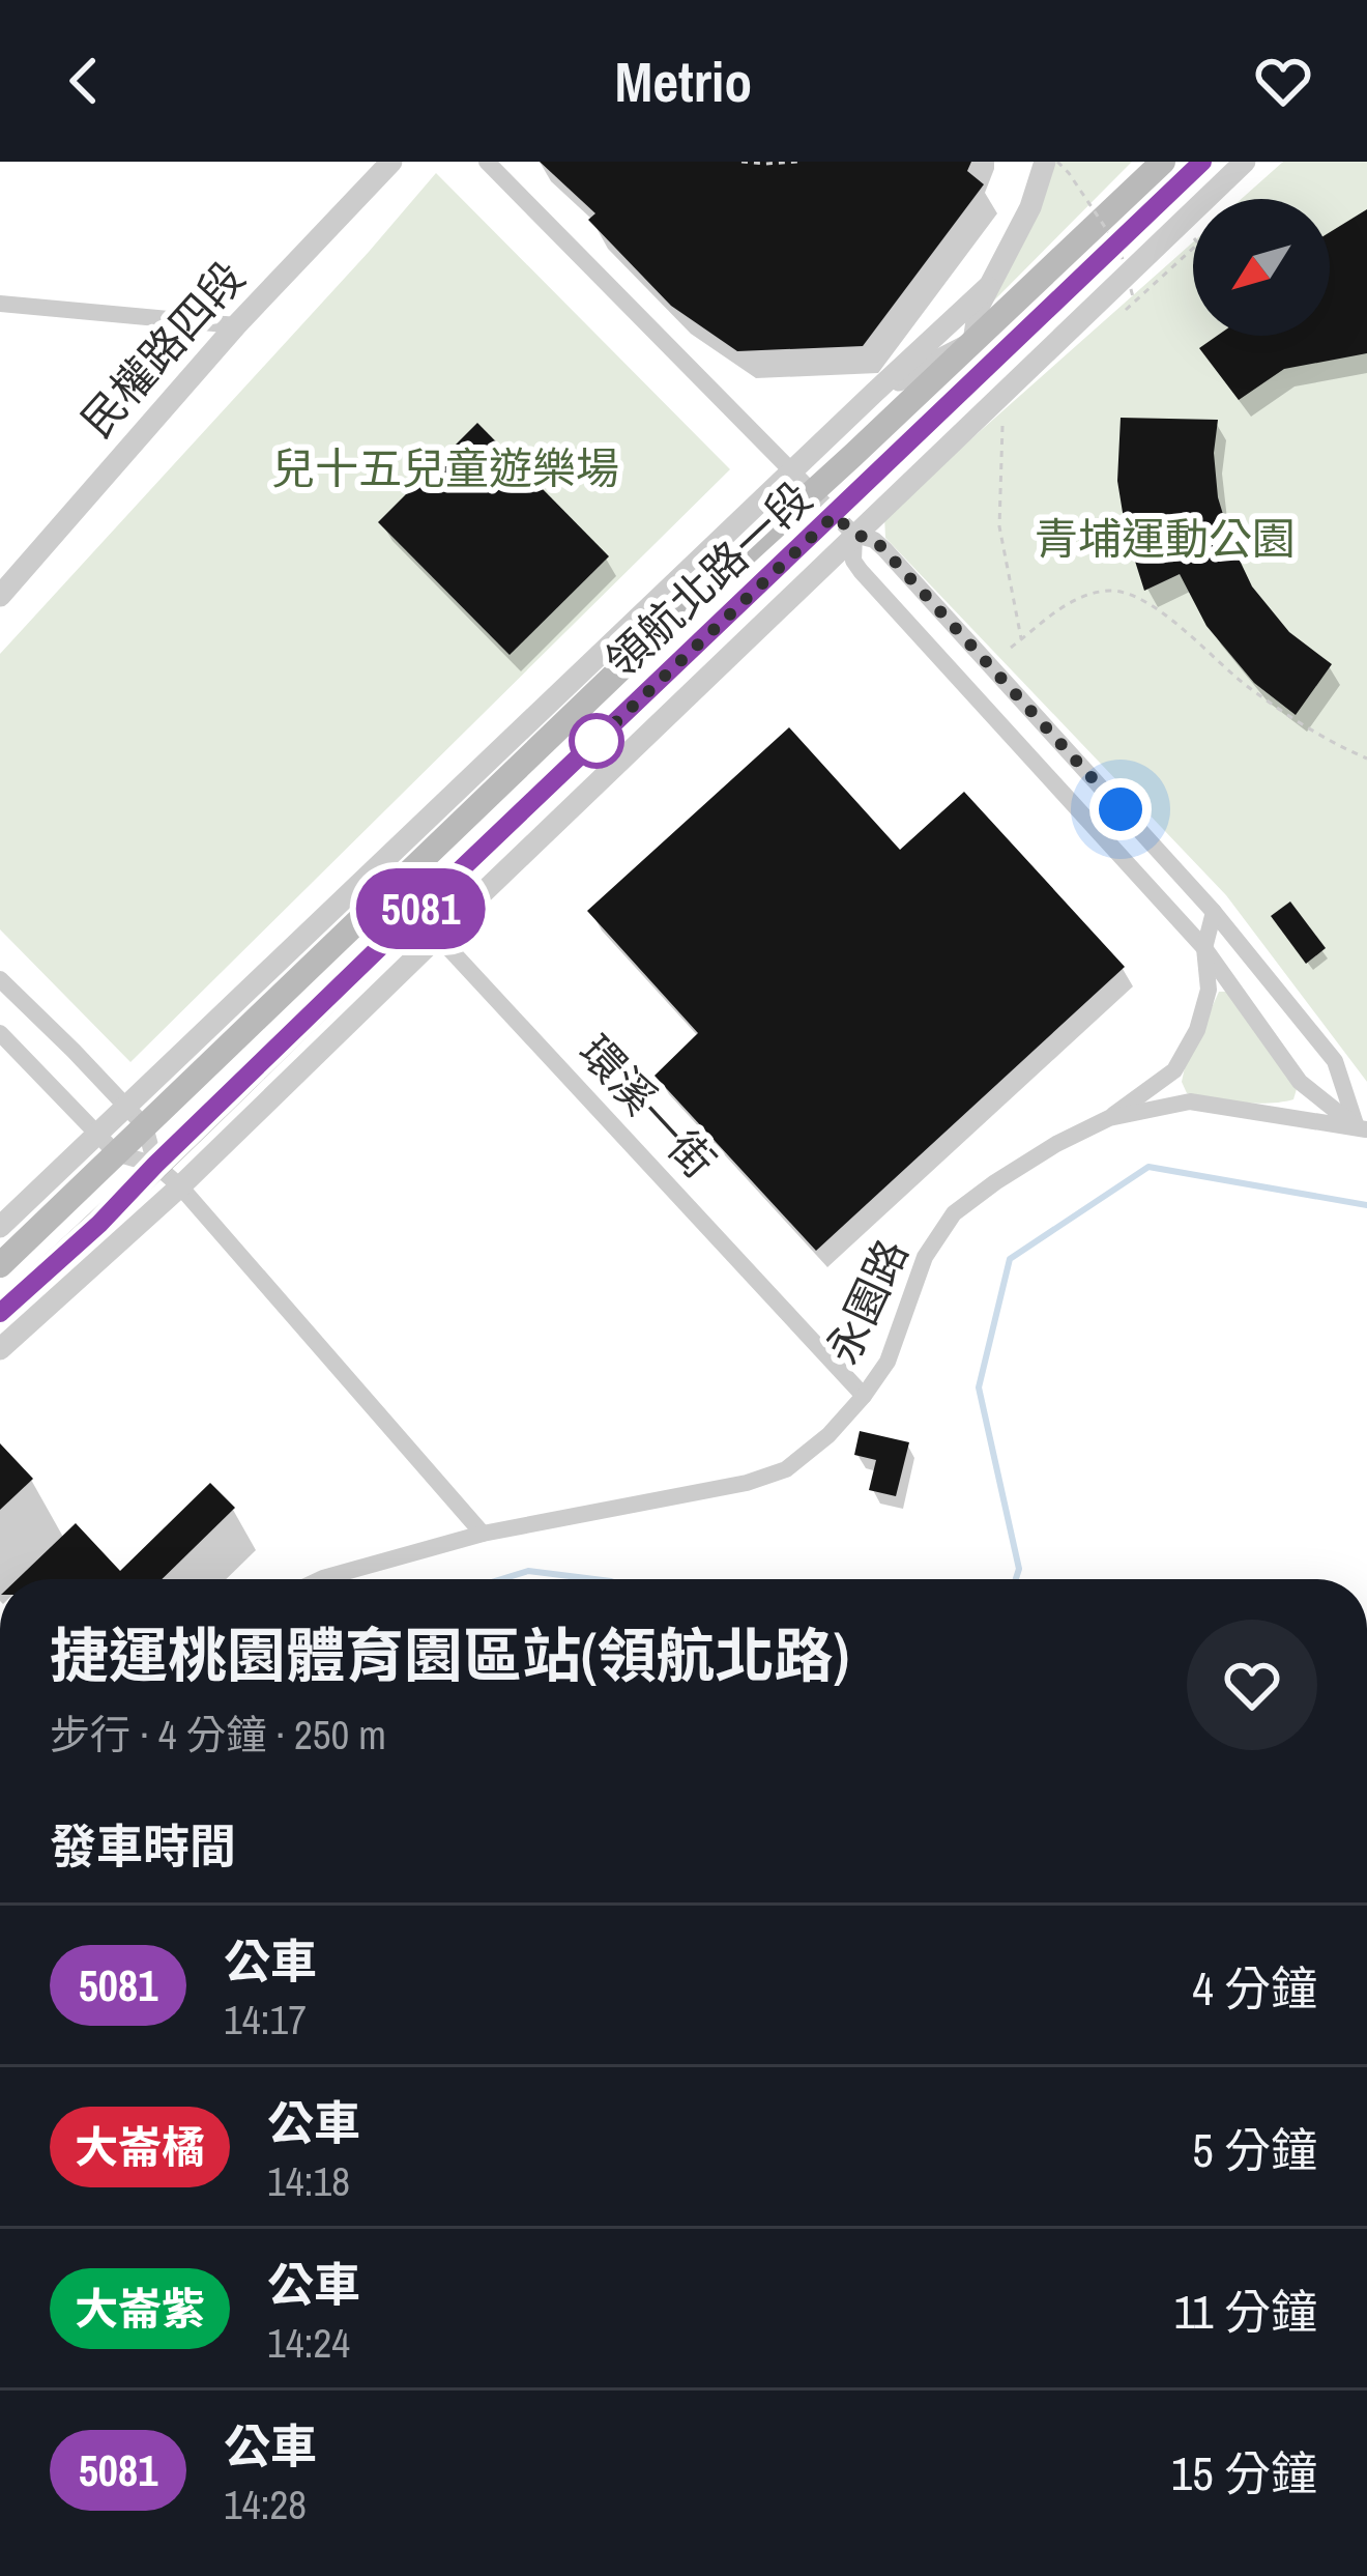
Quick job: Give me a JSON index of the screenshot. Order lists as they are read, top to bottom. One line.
{"streets":{"main road":["領航北路一段"],"street":["民權路四段","環溪一街","永園路"]},"crossings":[["領航北路一段","環溪一街"],["環溪一街","永園路"]],"parks":["兒十五兒童遊樂場","青埔運動公園"],"lines":["bus line 5081"],"north":"bottom left","page":{"header":"Metrio","on_map":"5081","heading":[["捷運桃園體育園區站(領航北路)","步行 · 4 分鐘 · 250 m"],"發車時間"],"list":[{"mark":"5081","name":"公車","note":"14:17","value":"4 分鐘"},{"mark":"大崙橘","name":"公車","note":"14:18","value":"5 分鐘"},{"mark":"大崙紫","name":"公車","note":"14:24","value":"11 分鐘"},{"mark":"5081","name":"公車","note":"14:28","value":"15 分鐘"}]}}
